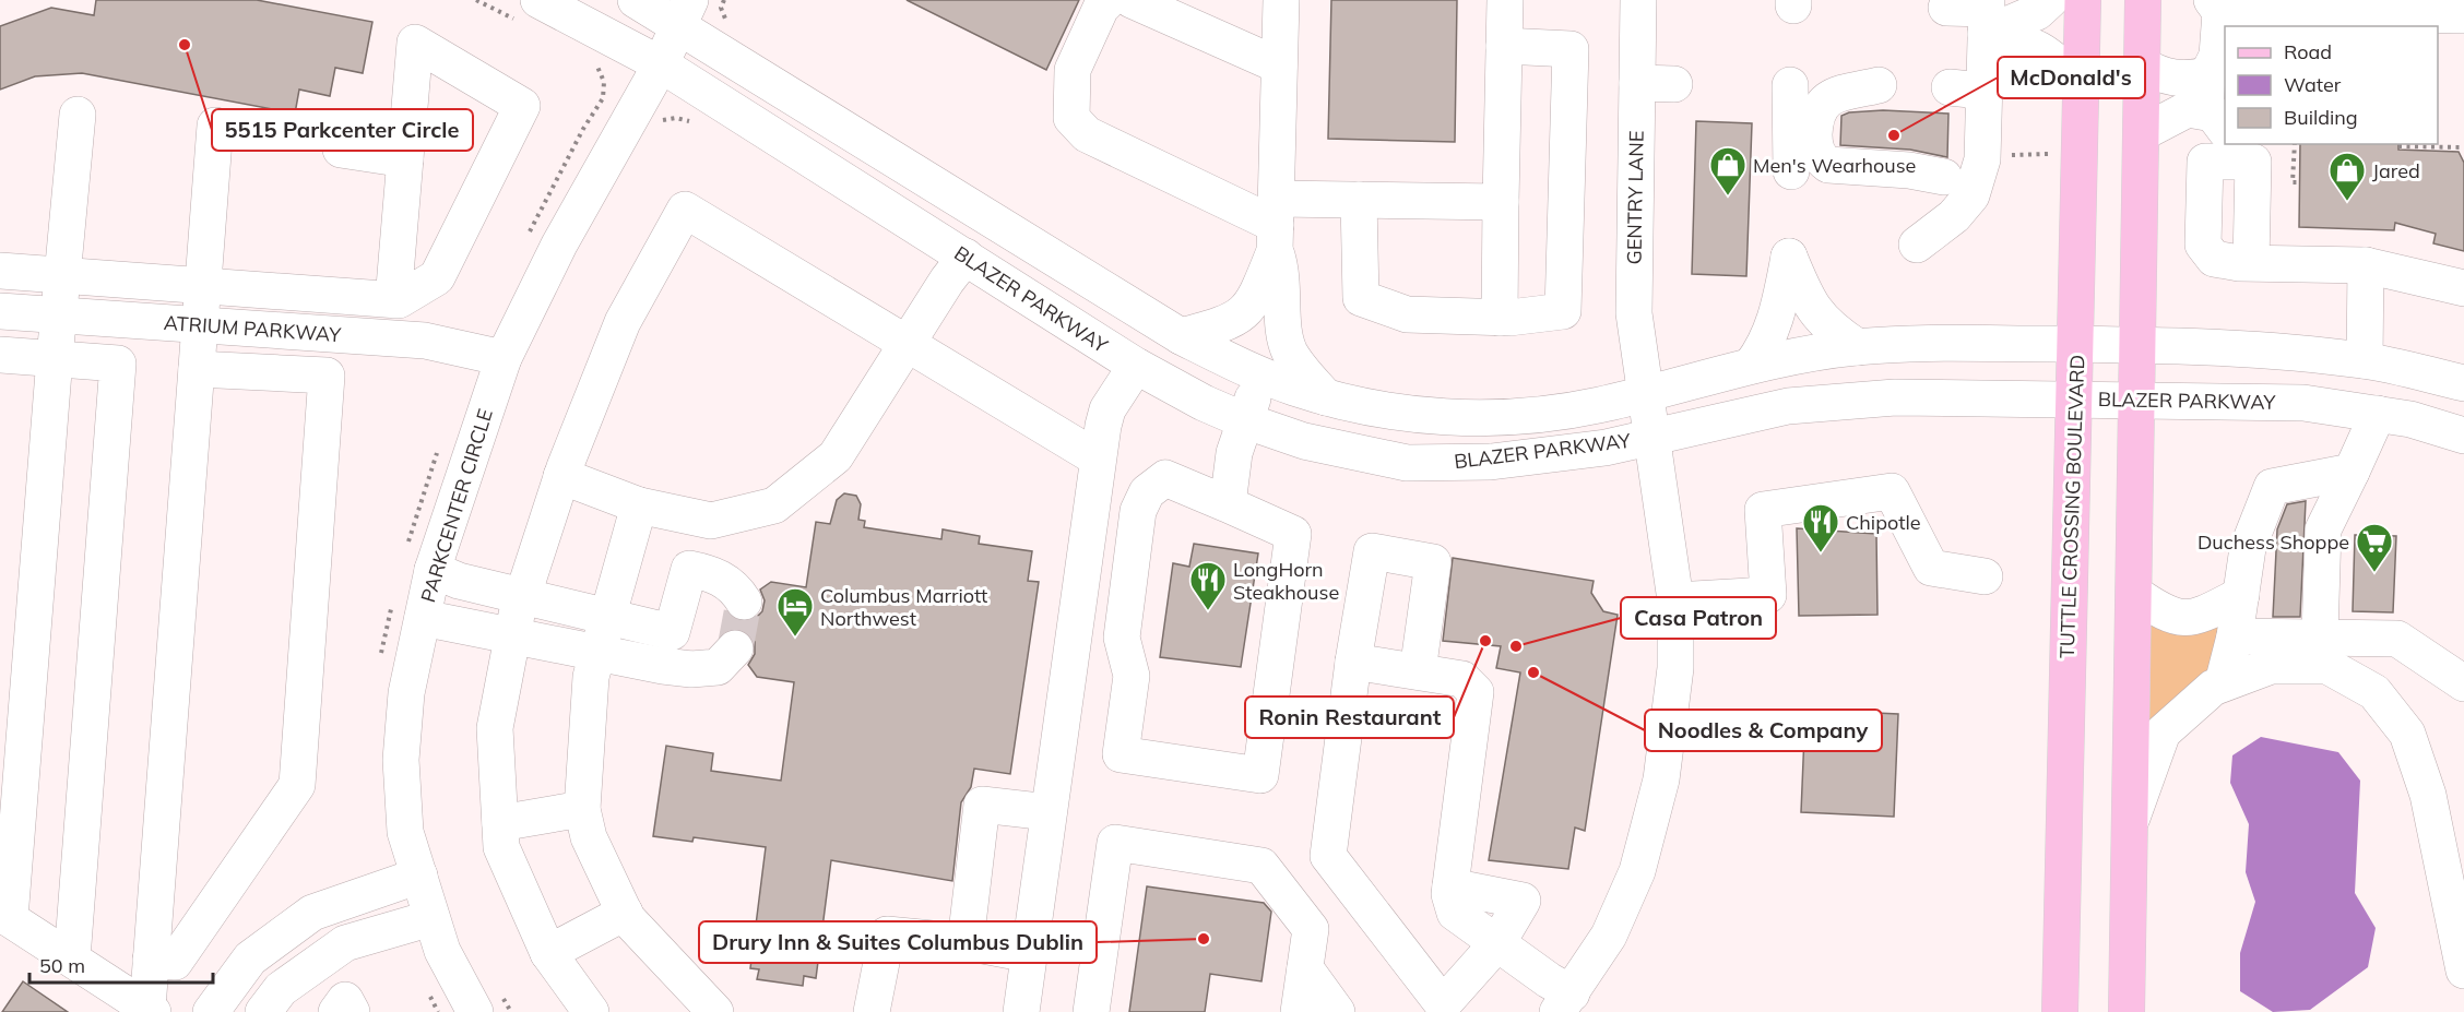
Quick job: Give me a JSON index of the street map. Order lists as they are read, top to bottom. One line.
{"streets":{"main road":["TUTTLE CROSSING BOULEVARD"],"street":["GENTRY LANE","BLAZER PARKWAY","ATRIUM PARKWAY","PARKCENTER CIRCLE"]},"crossings":[["GENTRY LANE","BLAZER PARKWAY"],["BLAZER PARKWAY","PARKCENTER CIRCLE"],["BLAZER PARKWAY","TUTTLE CROSSING BOULEVARD"],["ATRIUM PARKWAY","PARKCENTER CIRCLE"]],"places":{"other":["5515 Parkcenter Circle","McDonald's","Ronin Restaurant","Casa Patron","Noodles & Company","Drury Inn & Suites Columbus Dublin"],"shop":["Men's Wearhouse","Jared"],"restaurant":["Chipotle","LongHorn Steakhouse"],"supermarket":["Duchess Shoppe"],"hotel":["Columbus Marriott Northwest"]},"legend":["Road","Water","Building"],"scale_bar":"50 m"}
